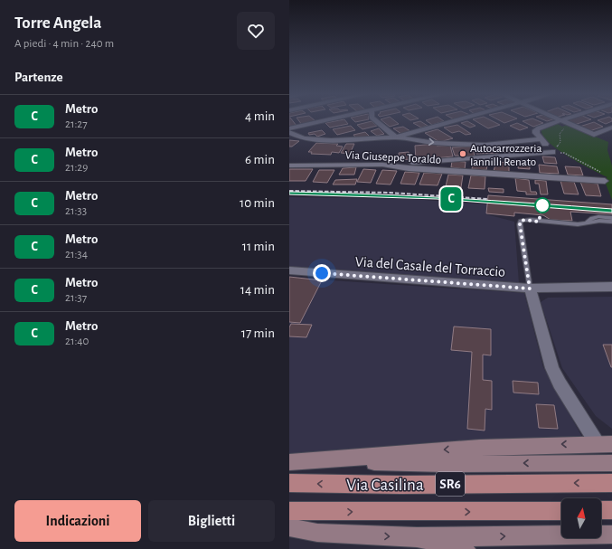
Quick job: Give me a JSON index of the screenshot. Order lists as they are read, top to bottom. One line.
{"streets":{"main road":["Via Casilina","SR6"],"street":["Via Giuseppe Toraldo","Via del Casale del Torraccio"]},"places":["Autocarrozzeria Iannilli Renato"],"lines":["metro line C"],"north":"top","page":{"heading":[["Torre Angela","A piedi · 4 min · 240 m"],"Partenze"],"on_map":"C","list":[{"mark":"C","name":"Metro","note":"21:27","value":"4 min"},{"mark":"C","name":"Metro","note":"21:29","value":"6 min"},{"mark":"C","name":"Metro","note":"21:33","value":"10 min"},{"mark":"C","name":"Metro","note":"21:34","value":"11 min"},{"mark":"C","name":"Metro","note":"21:37","value":"14 min"},{"mark":"C","name":"Metro","note":"21:40","value":"17 min"}],"buttons":["Indicazioni","Biglietti"]}}
